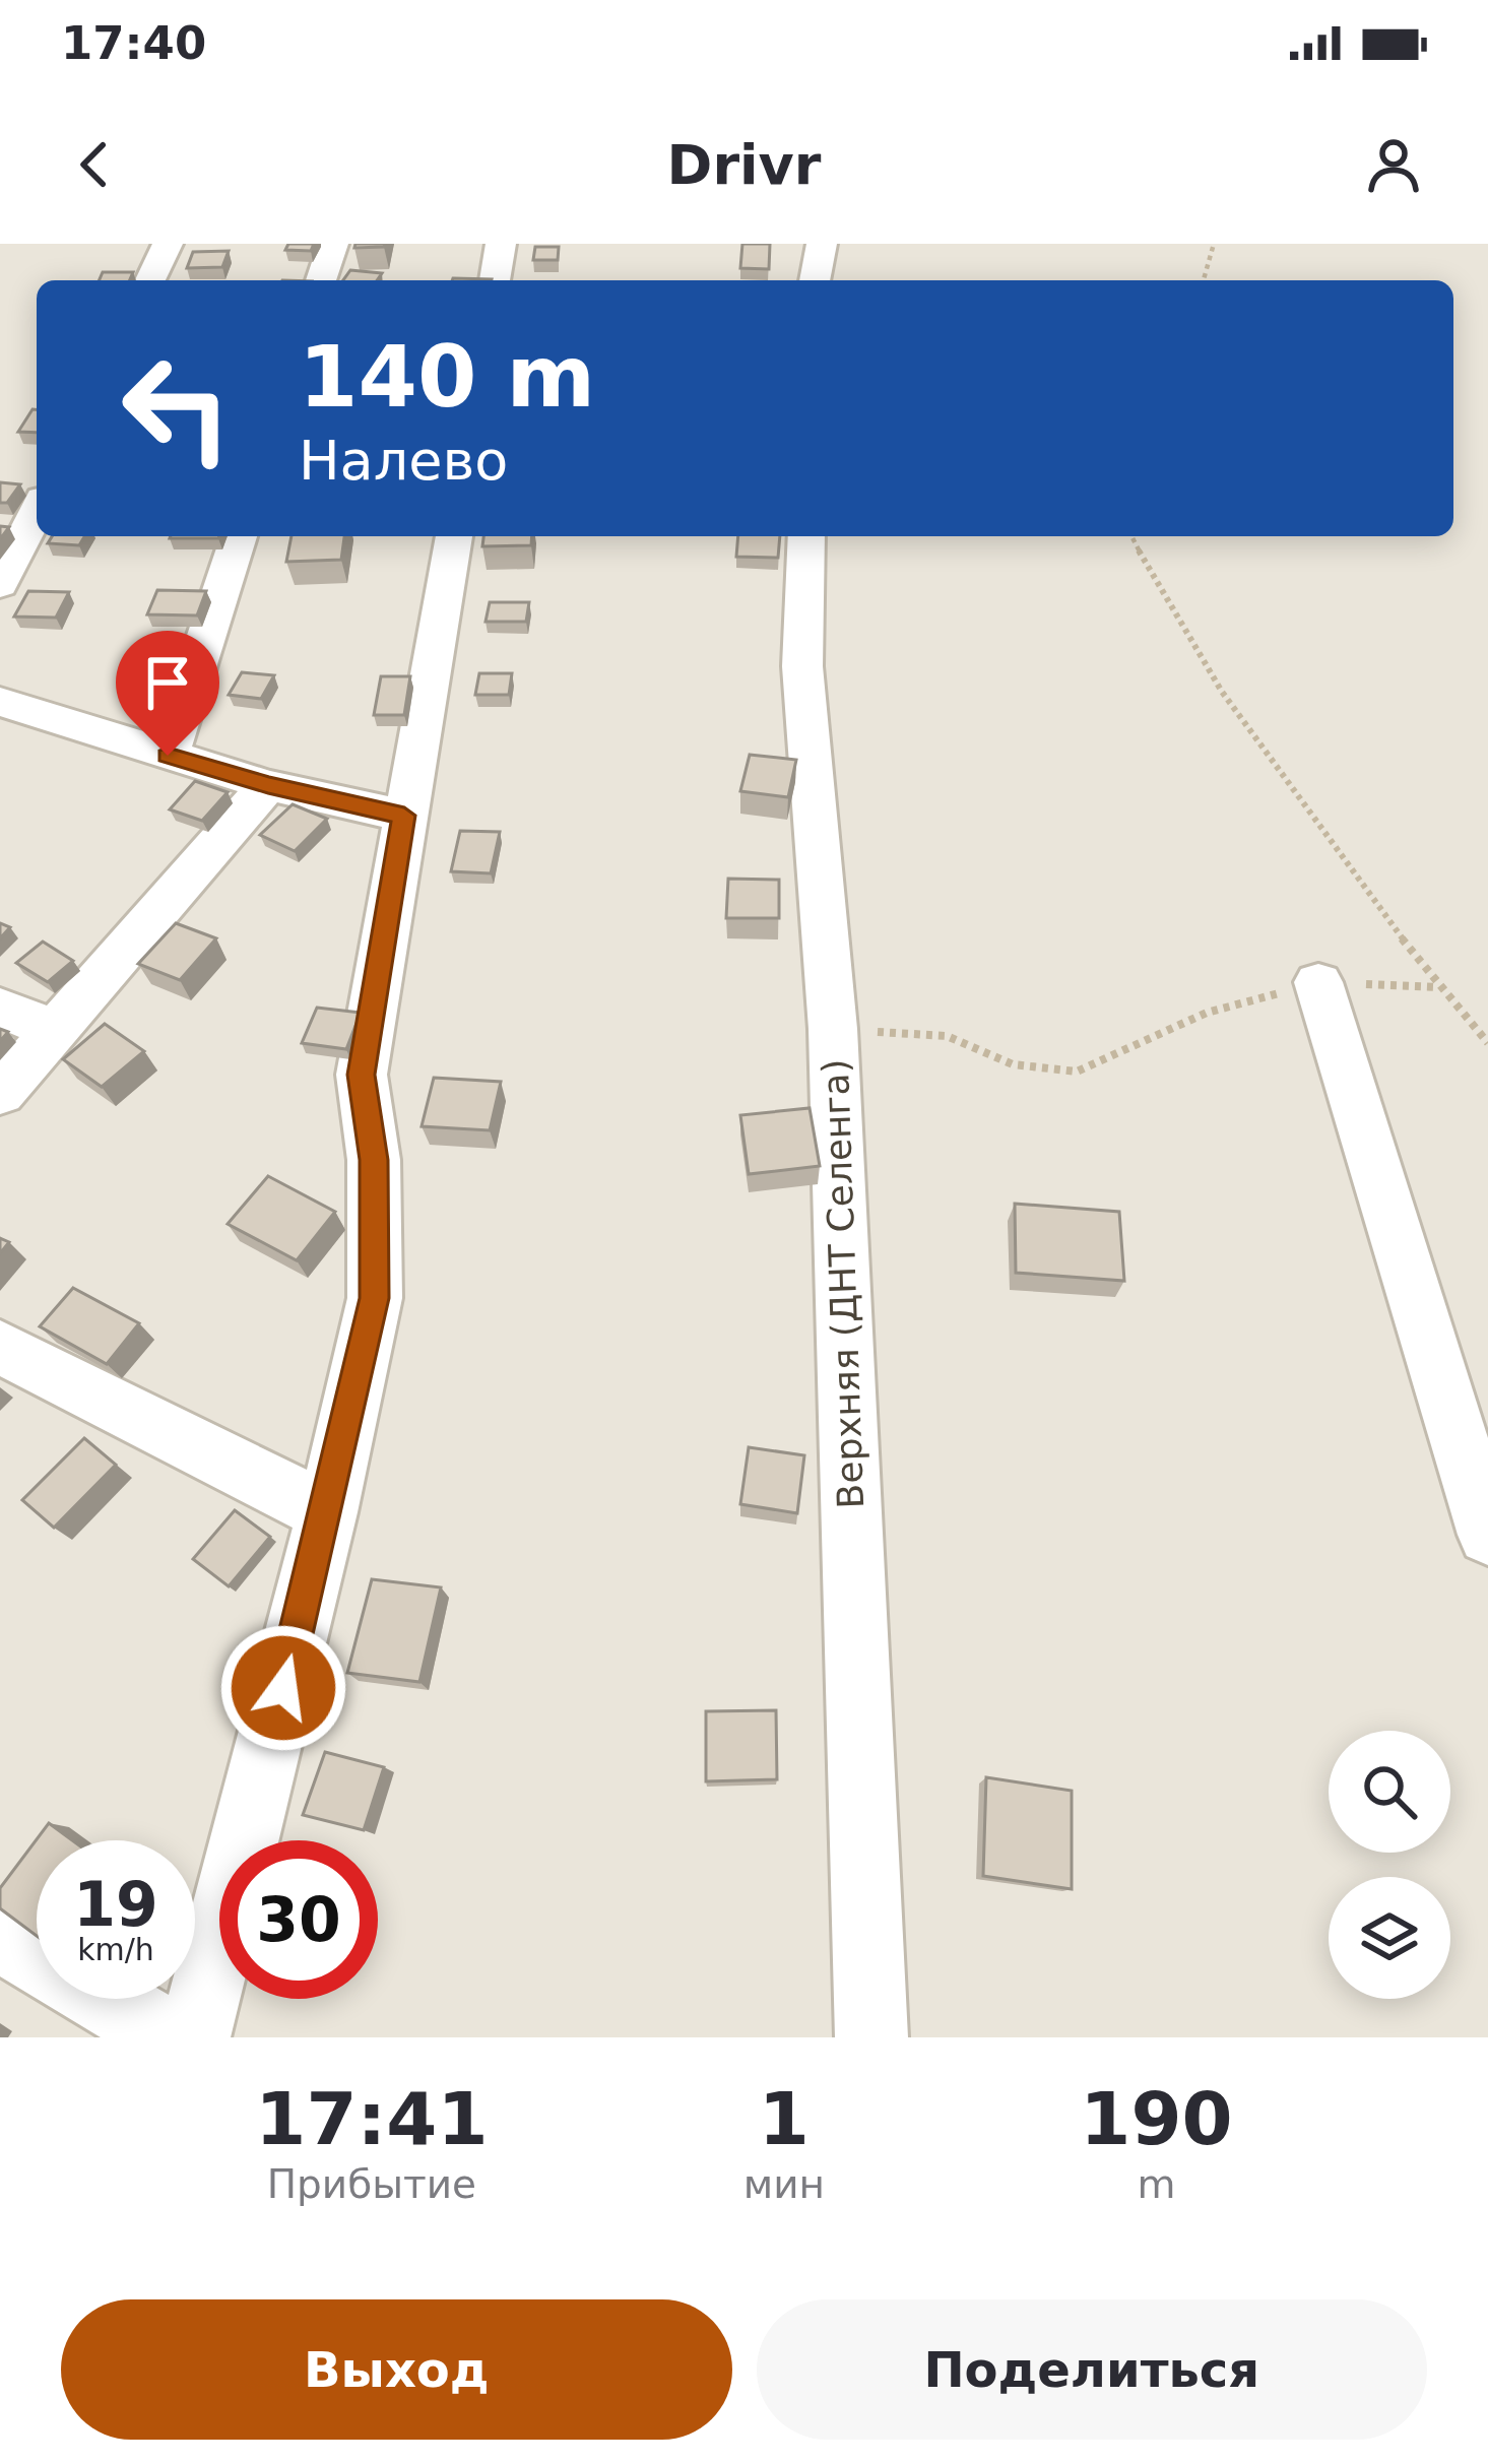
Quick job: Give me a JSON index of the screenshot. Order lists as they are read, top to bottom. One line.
{"streets":{"street":["Верхняя (ДНТ Селенга)"]},"page":{"status":"17:40","header":"Drivr","turn":["140 m","Налево"],"speed":"19 km/h","limit":"30","eta":["17:41","Прибытие","1","мин","190","m"],"buttons":["Выход","Поделиться"]}}
